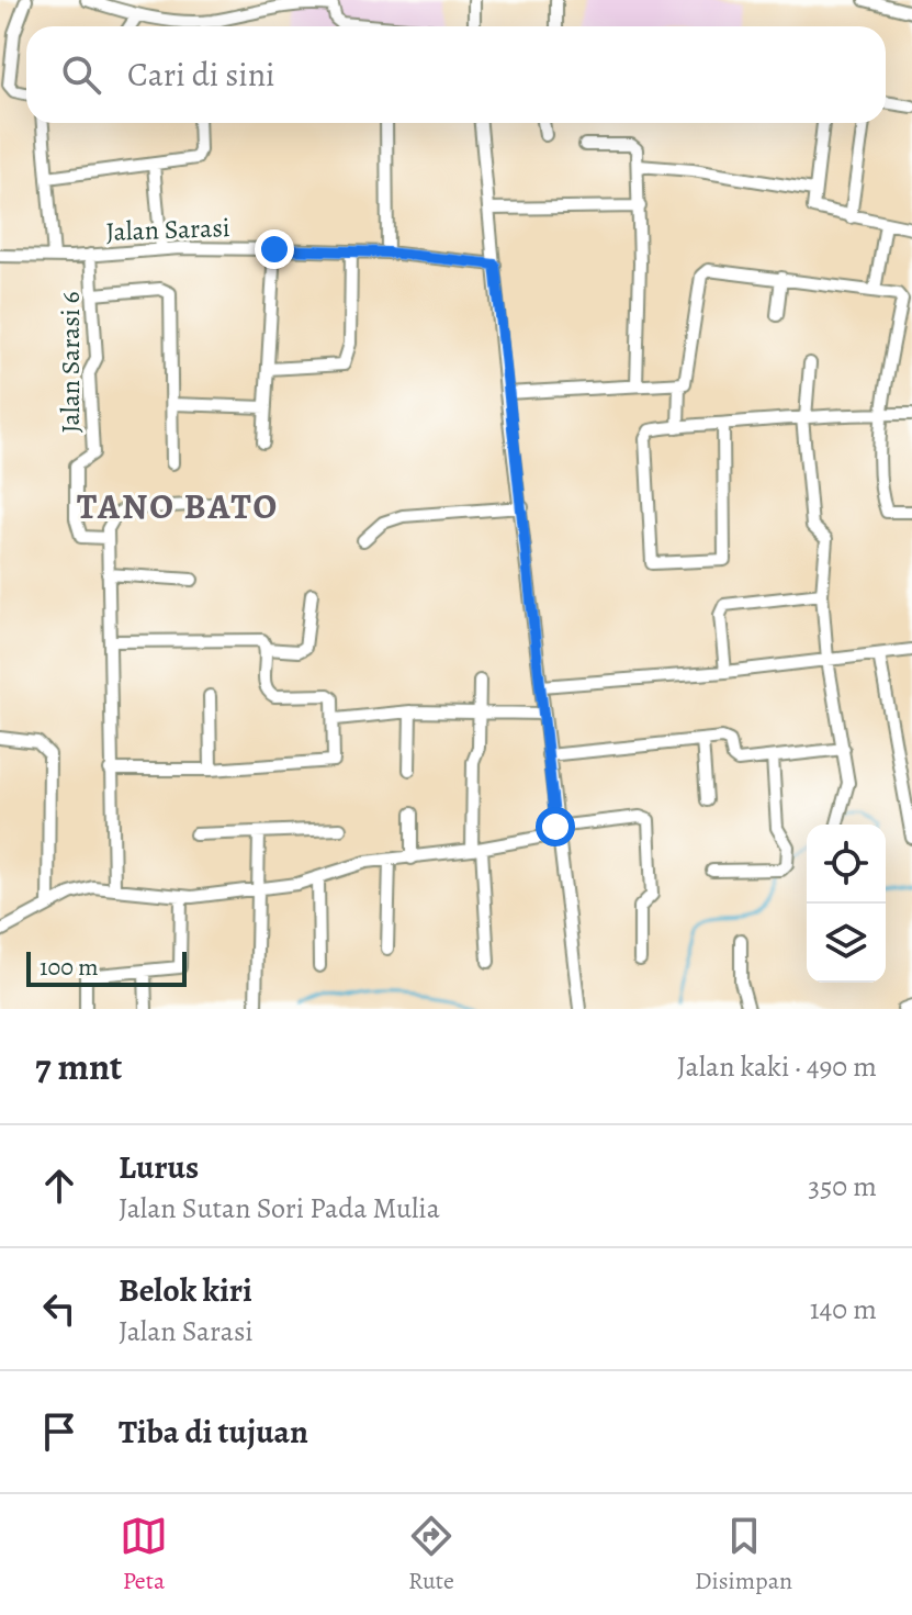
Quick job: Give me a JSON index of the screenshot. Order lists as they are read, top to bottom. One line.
{"streets":{"street":["Jalan Sarasi","Jalan Sarasi 6"]},"crossings":[["Jalan Sarasi","Jalan Sarasi 6"]],"districts":["TANO BATO"],"scale_bar":"100 m","page":{"search":"Cari di sini","scale":"100 m","heading":["7 mnt","Jalan kaki · 490 m"],"list":[["Lurus","Jalan Sutan Sori Pada Mulia","350 m"],["Belok kiri","Jalan Sarasi","140 m"],"Tiba di tujuan"],"nav":["Peta","Rute","Disimpan"]}}
